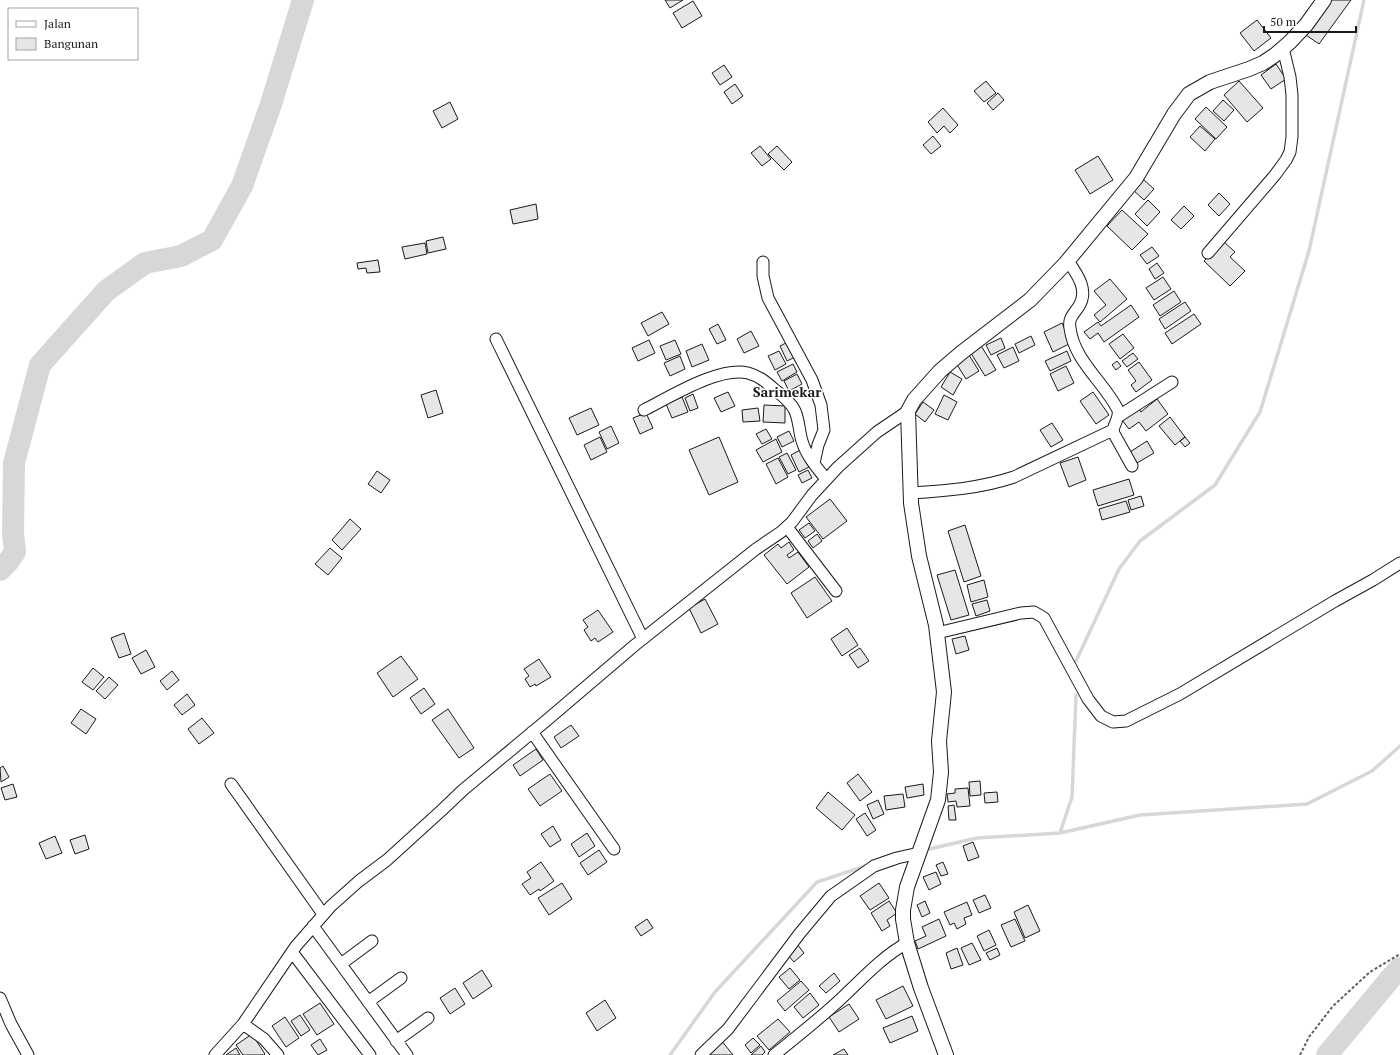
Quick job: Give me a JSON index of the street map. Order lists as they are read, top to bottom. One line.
{"districts":["Sarimekar"],"legend":["Jalan","Bangunan"],"scale_bar":"50 m"}
